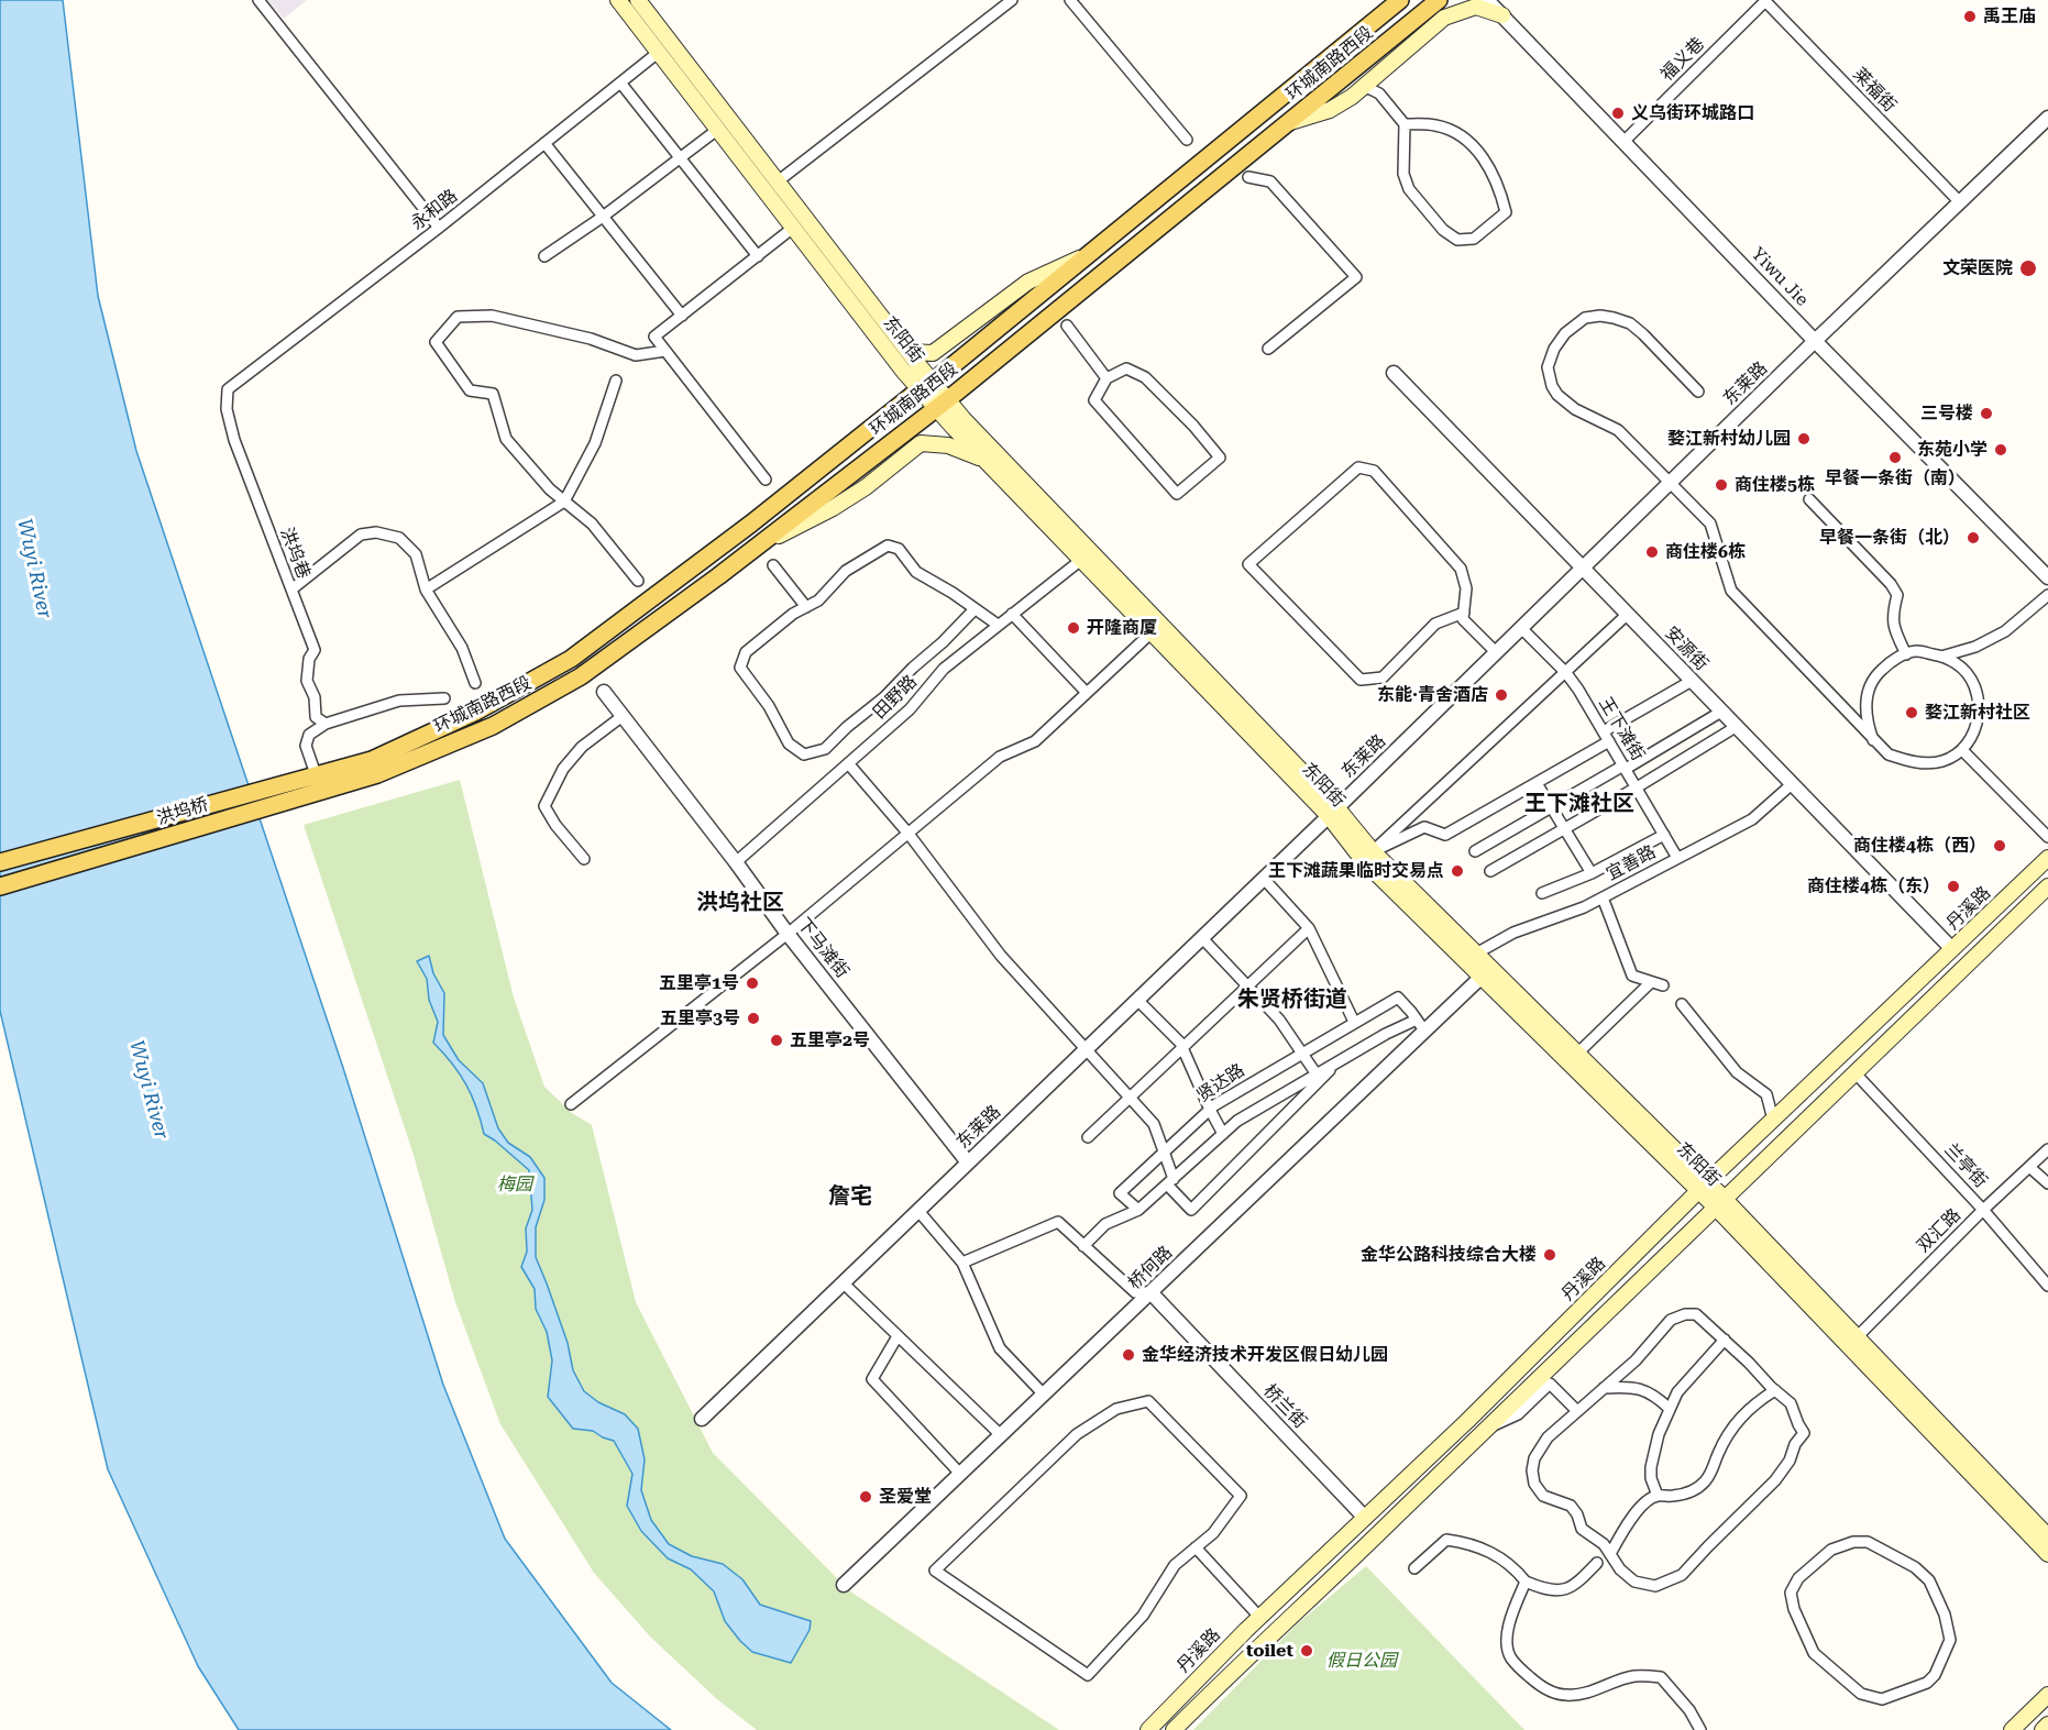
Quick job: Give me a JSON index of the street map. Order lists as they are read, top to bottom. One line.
{"streets":{"main road":["环城南路西段","东阳街","洪坞桥","丹溪路"],"street":["福义巷","莱福街","永和路","Yiwu Jie","东莱路","洪坞巷","安源街","田野路","王下滩街","宜善路","下马滩街","贤达路","兰亭街","双汇路","桥何路","桥兰街"]},"crossings":[["福义巷","莱福街"],["福义巷","Yiwu Jie"],["环城南路西段","东阳街"],["环城南路西段","洪坞桥"],["莱福街","东莱路"],["永和路","东阳街"],["永和路","洪坞巷"],["Yiwu Jie","东莱路"],["东阳街","东莱路"],["东阳街","田野路"],["东阳街","宜善路"],["东阳街","丹溪路"],["东阳街","双汇路"],["东阳街","桥何路"],["东莱路","安源街"],["东莱路","王下滩街"],["东莱路","下马滩街"],["安源街","宜善路"],["安源街","丹溪路"],["田野路","下马滩街"],["王下滩街","宜善路"],["丹溪路","桥兰街"],["贤达路","桥何路"],["兰亭街","双汇路"],["桥何路","桥兰街"]],"districts":["王下滩社区","洪坞社区","朱贤桥街道","詹宅"],"water":["Wuyi River"],"parks":["梅园","假日公园"],"places":["禹王庙","义乌街环城路口","文荣医院","三号楼","婺江新村幼儿园","东苑小学","早餐一条街（南）","商住楼5栋","早餐一条街（北）","商住楼6栋","开隆商厦","东能·青舍酒店","婺江新村社区","商住楼4栋（西）","王下滩蔬果临时交易点","商住楼4栋（东）","五里亭1号","五里亭3号","五里亭2号","金华公路科技综合大楼","金华经济技术开发区假日幼儿园","圣爱堂","toilet"]}
